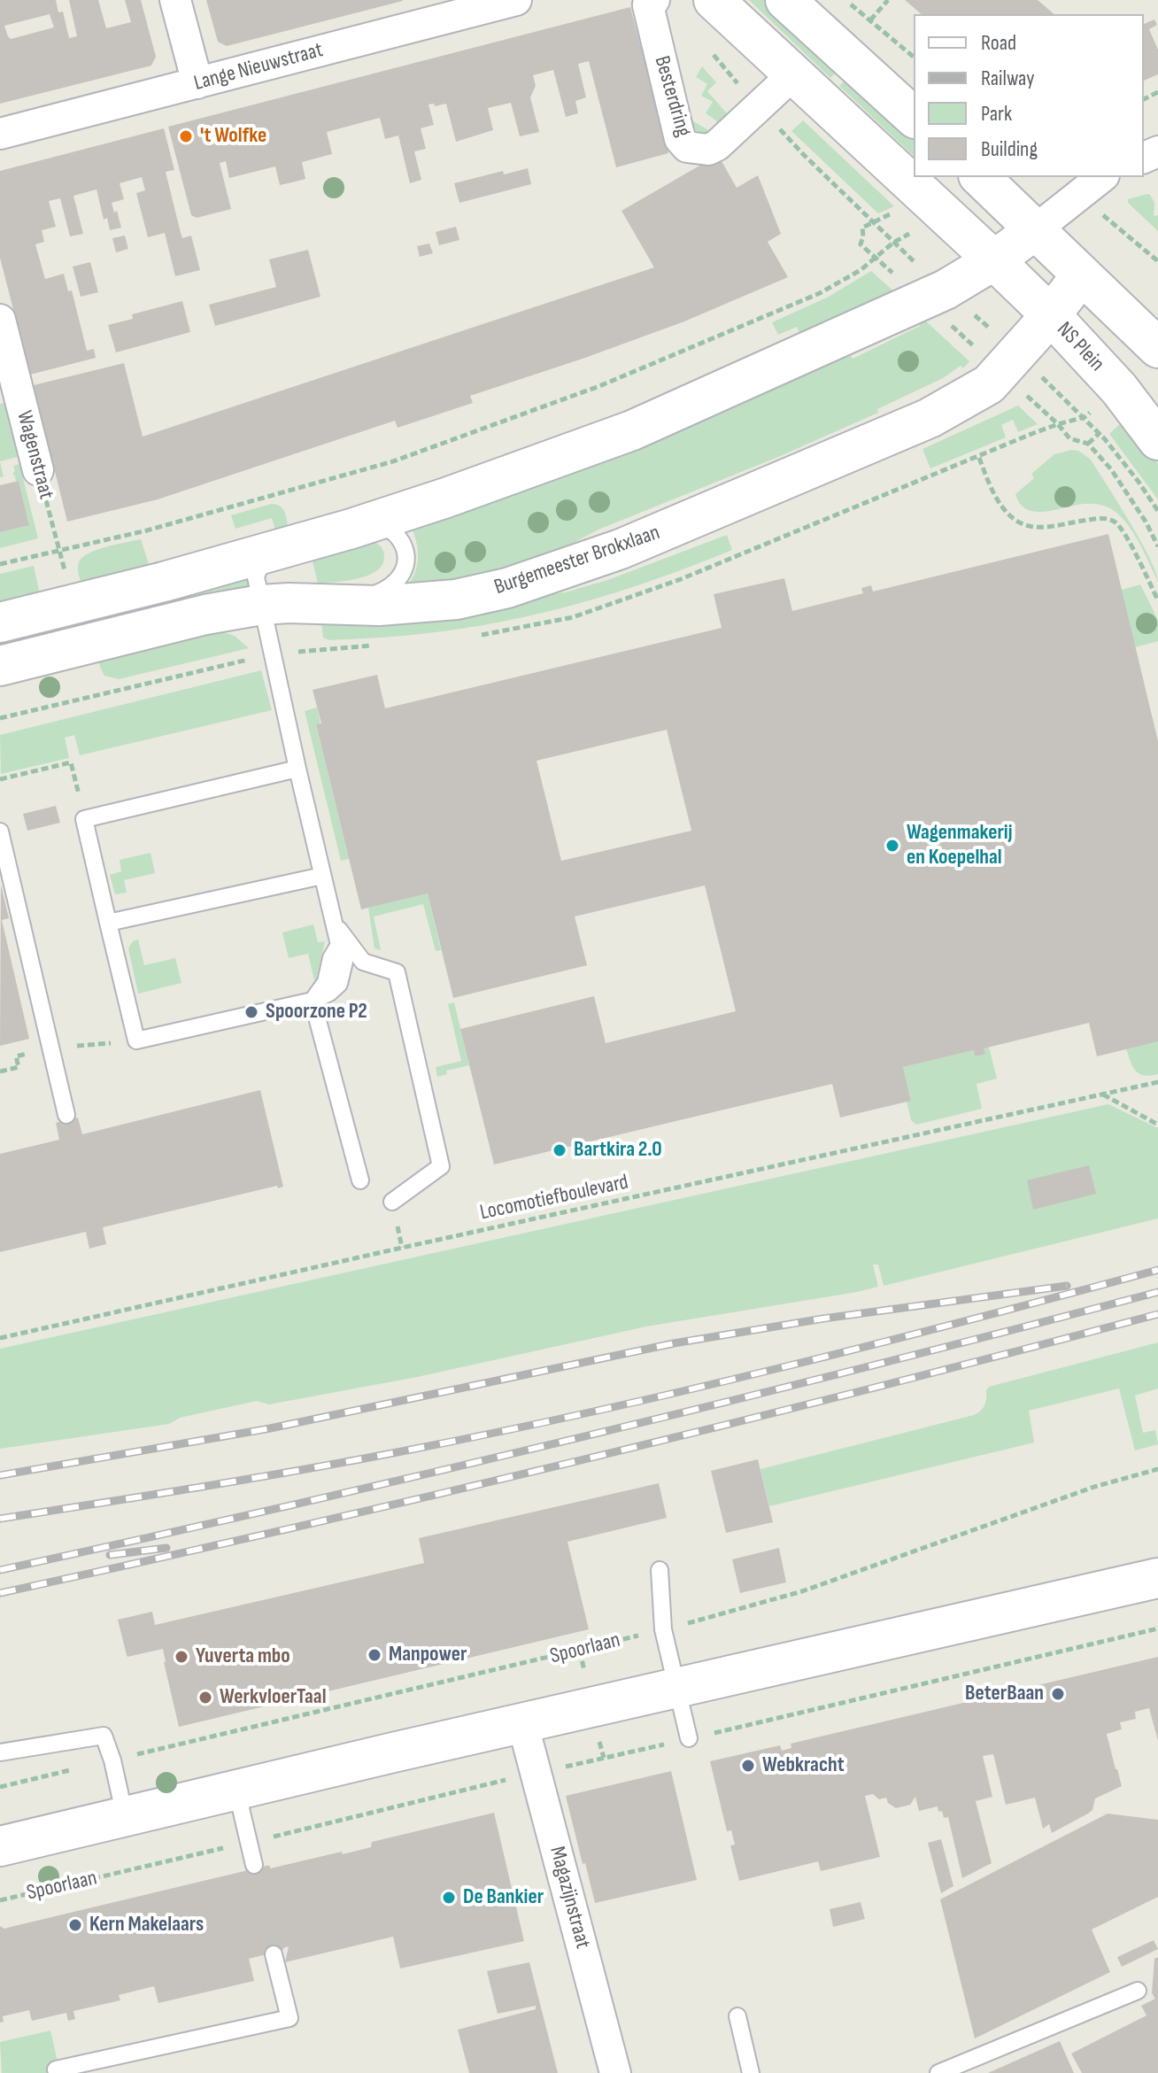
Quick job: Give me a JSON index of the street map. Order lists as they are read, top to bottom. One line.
{"streets":{"street":["Lange Nieuwstraat","Besterdring","NS Plein","Wagenstraat","Burgemeester Brokxlaan","Magazijnstraat"],"path":["Locomotiefboulevard","Spoorlaan"]},"crossings":[["NS Plein","Burgemeester Brokxlaan"],["Spoorlaan","Magazijnstraat"]],"places":["'t Wolfke","Wagenmakerij en Koepelhal","Spoorzone P2","Bartkira 2.0","Manpower","Yuverta mbo","BeterBaan","WerkvloerTaal","Webkracht","De Bankier","Kern Makelaars"],"legend":["Road","Railway","Park","Building"]}
